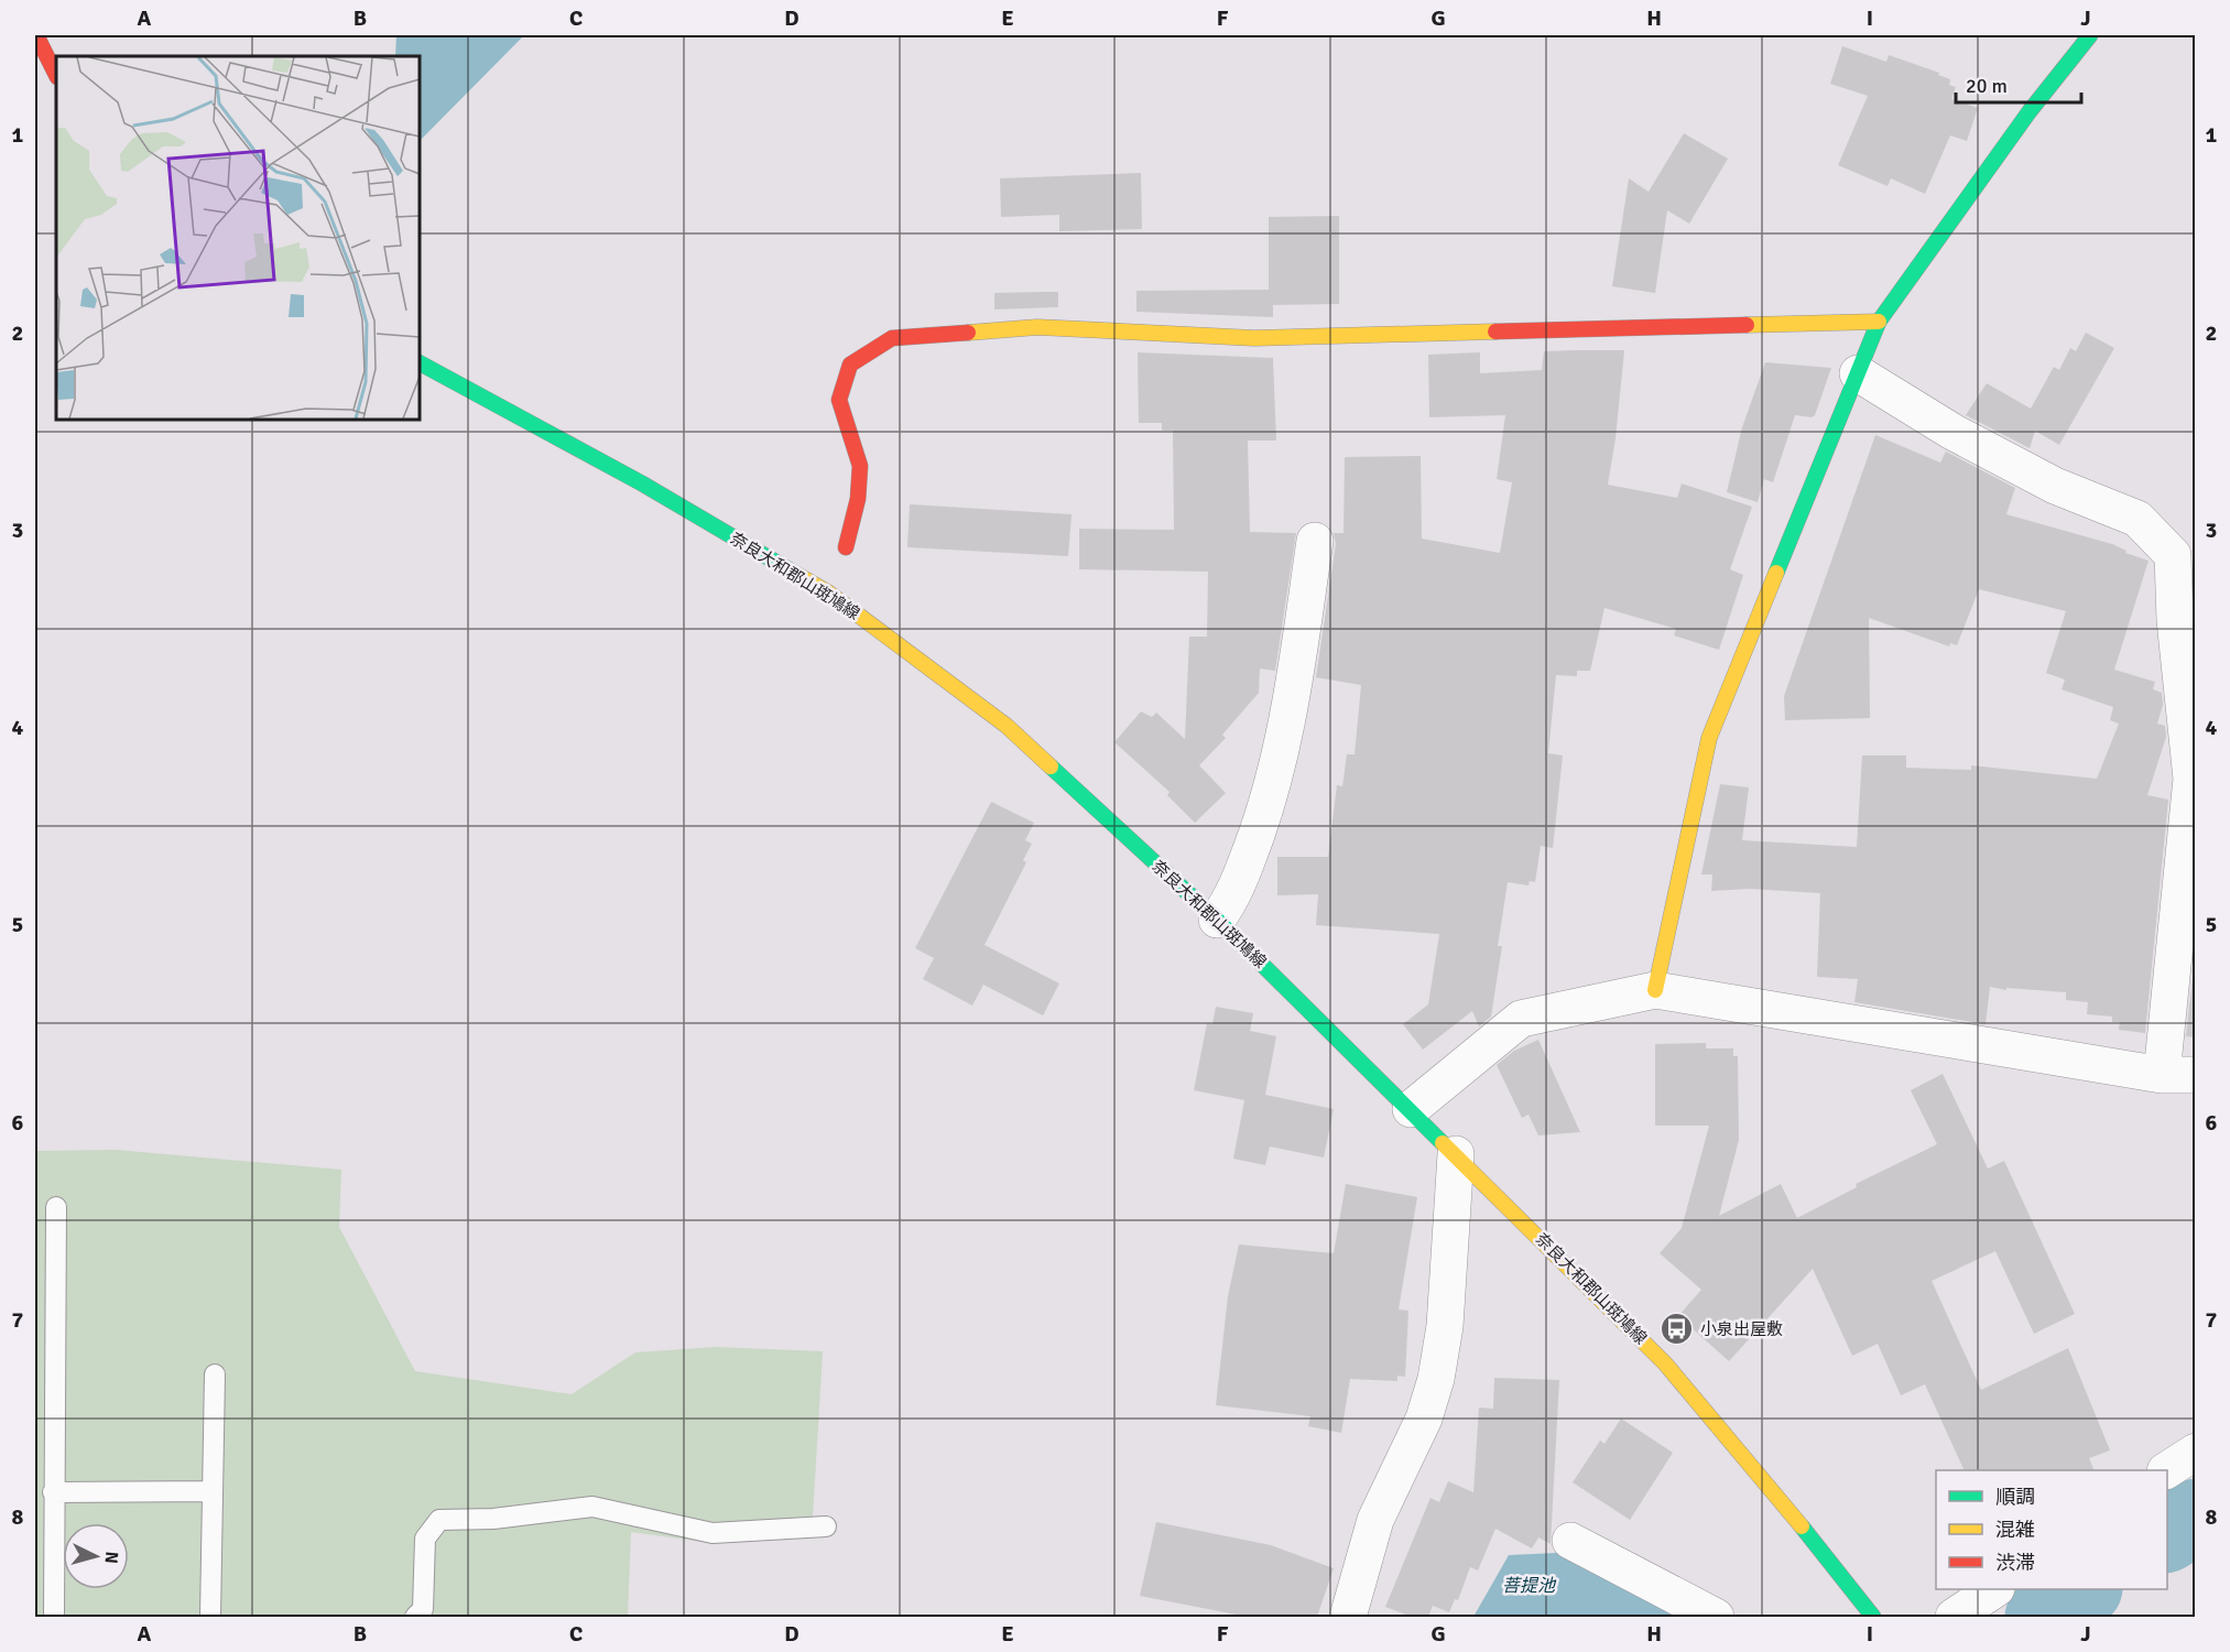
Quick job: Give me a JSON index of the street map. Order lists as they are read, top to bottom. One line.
{"streets":{"street":["奈良大和郡山斑鳩線"]},"water":["菩提池"],"places":{"bus stop":["小泉出屋敷"]},"legend":["順調","混雑","渋滞"],"scale_bar":"20 m","north":"right","grid":{"columns":["A","B","C","D","E","F","G","H","I","J"],"rows":["1","2","3","4","5","6","7","8"]}}
